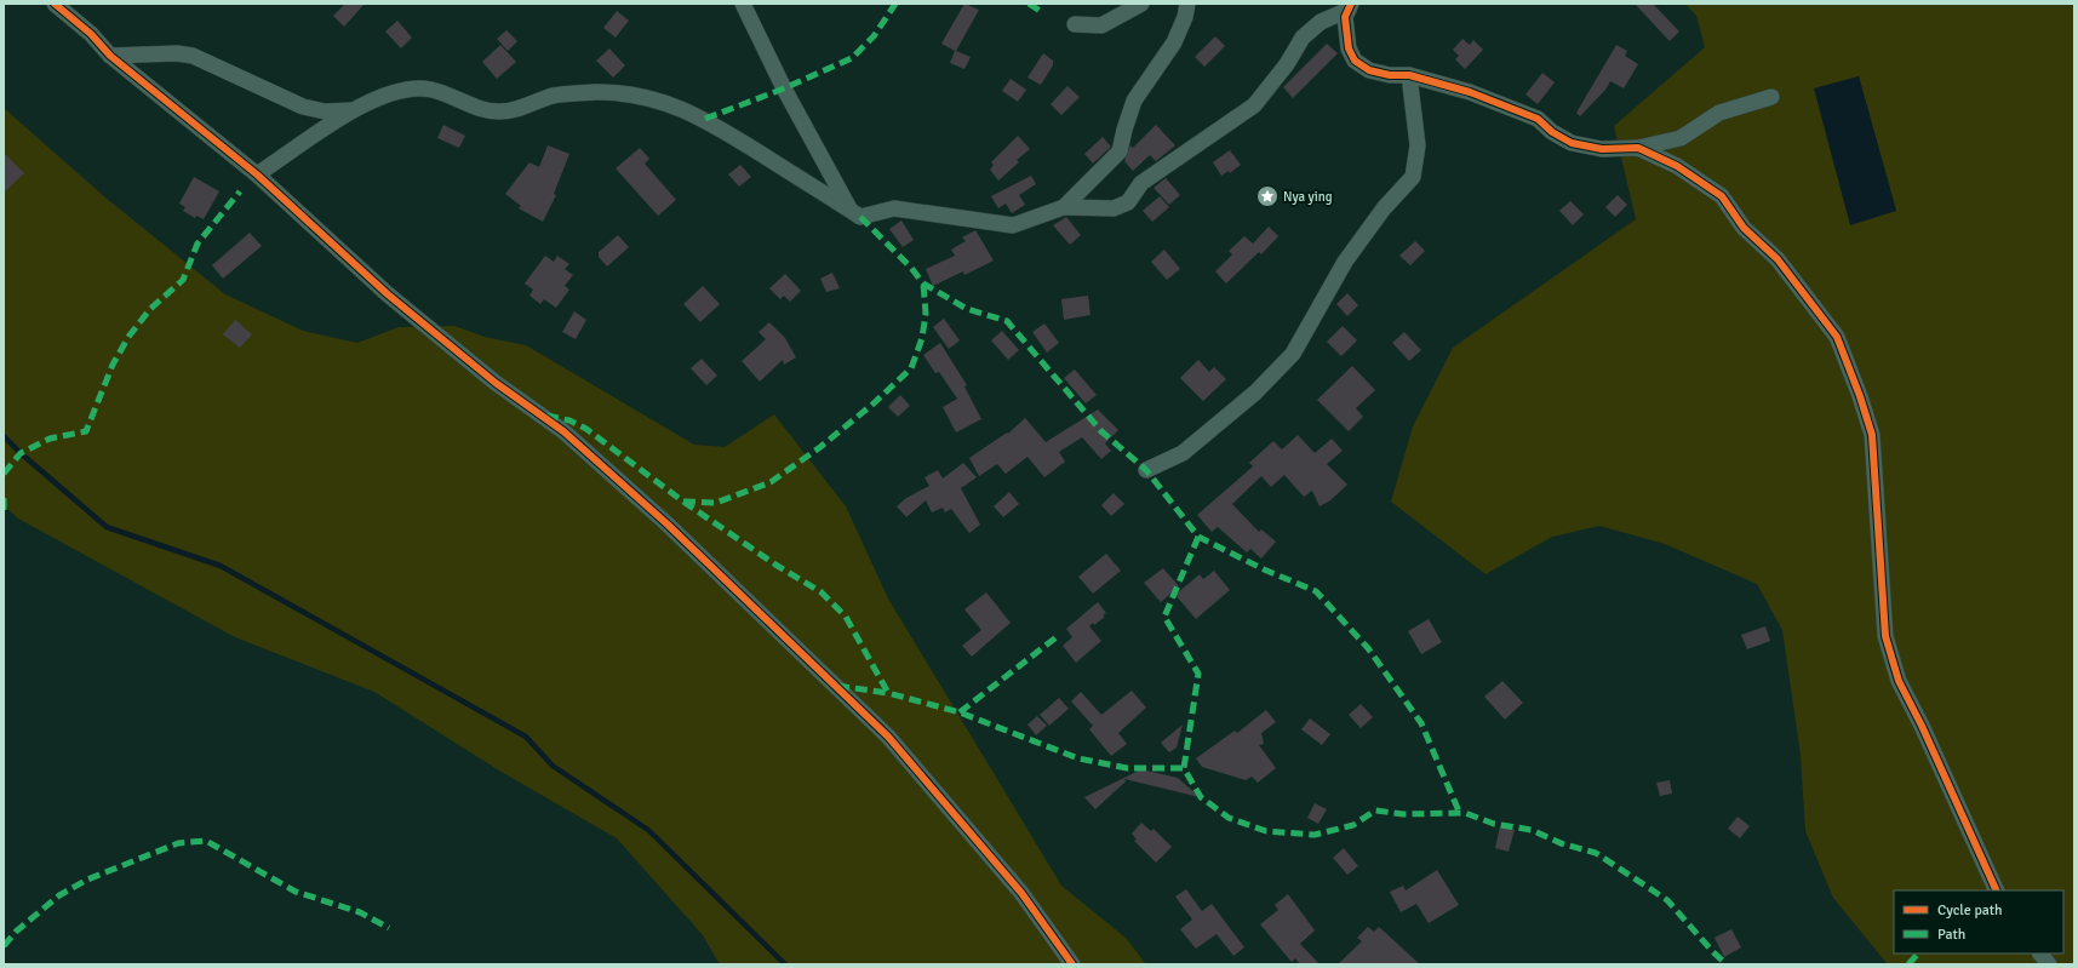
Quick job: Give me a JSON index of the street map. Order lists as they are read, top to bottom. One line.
{"places":{"place":["Nya ying"]},"legend":["Cycle path","Path"]}
